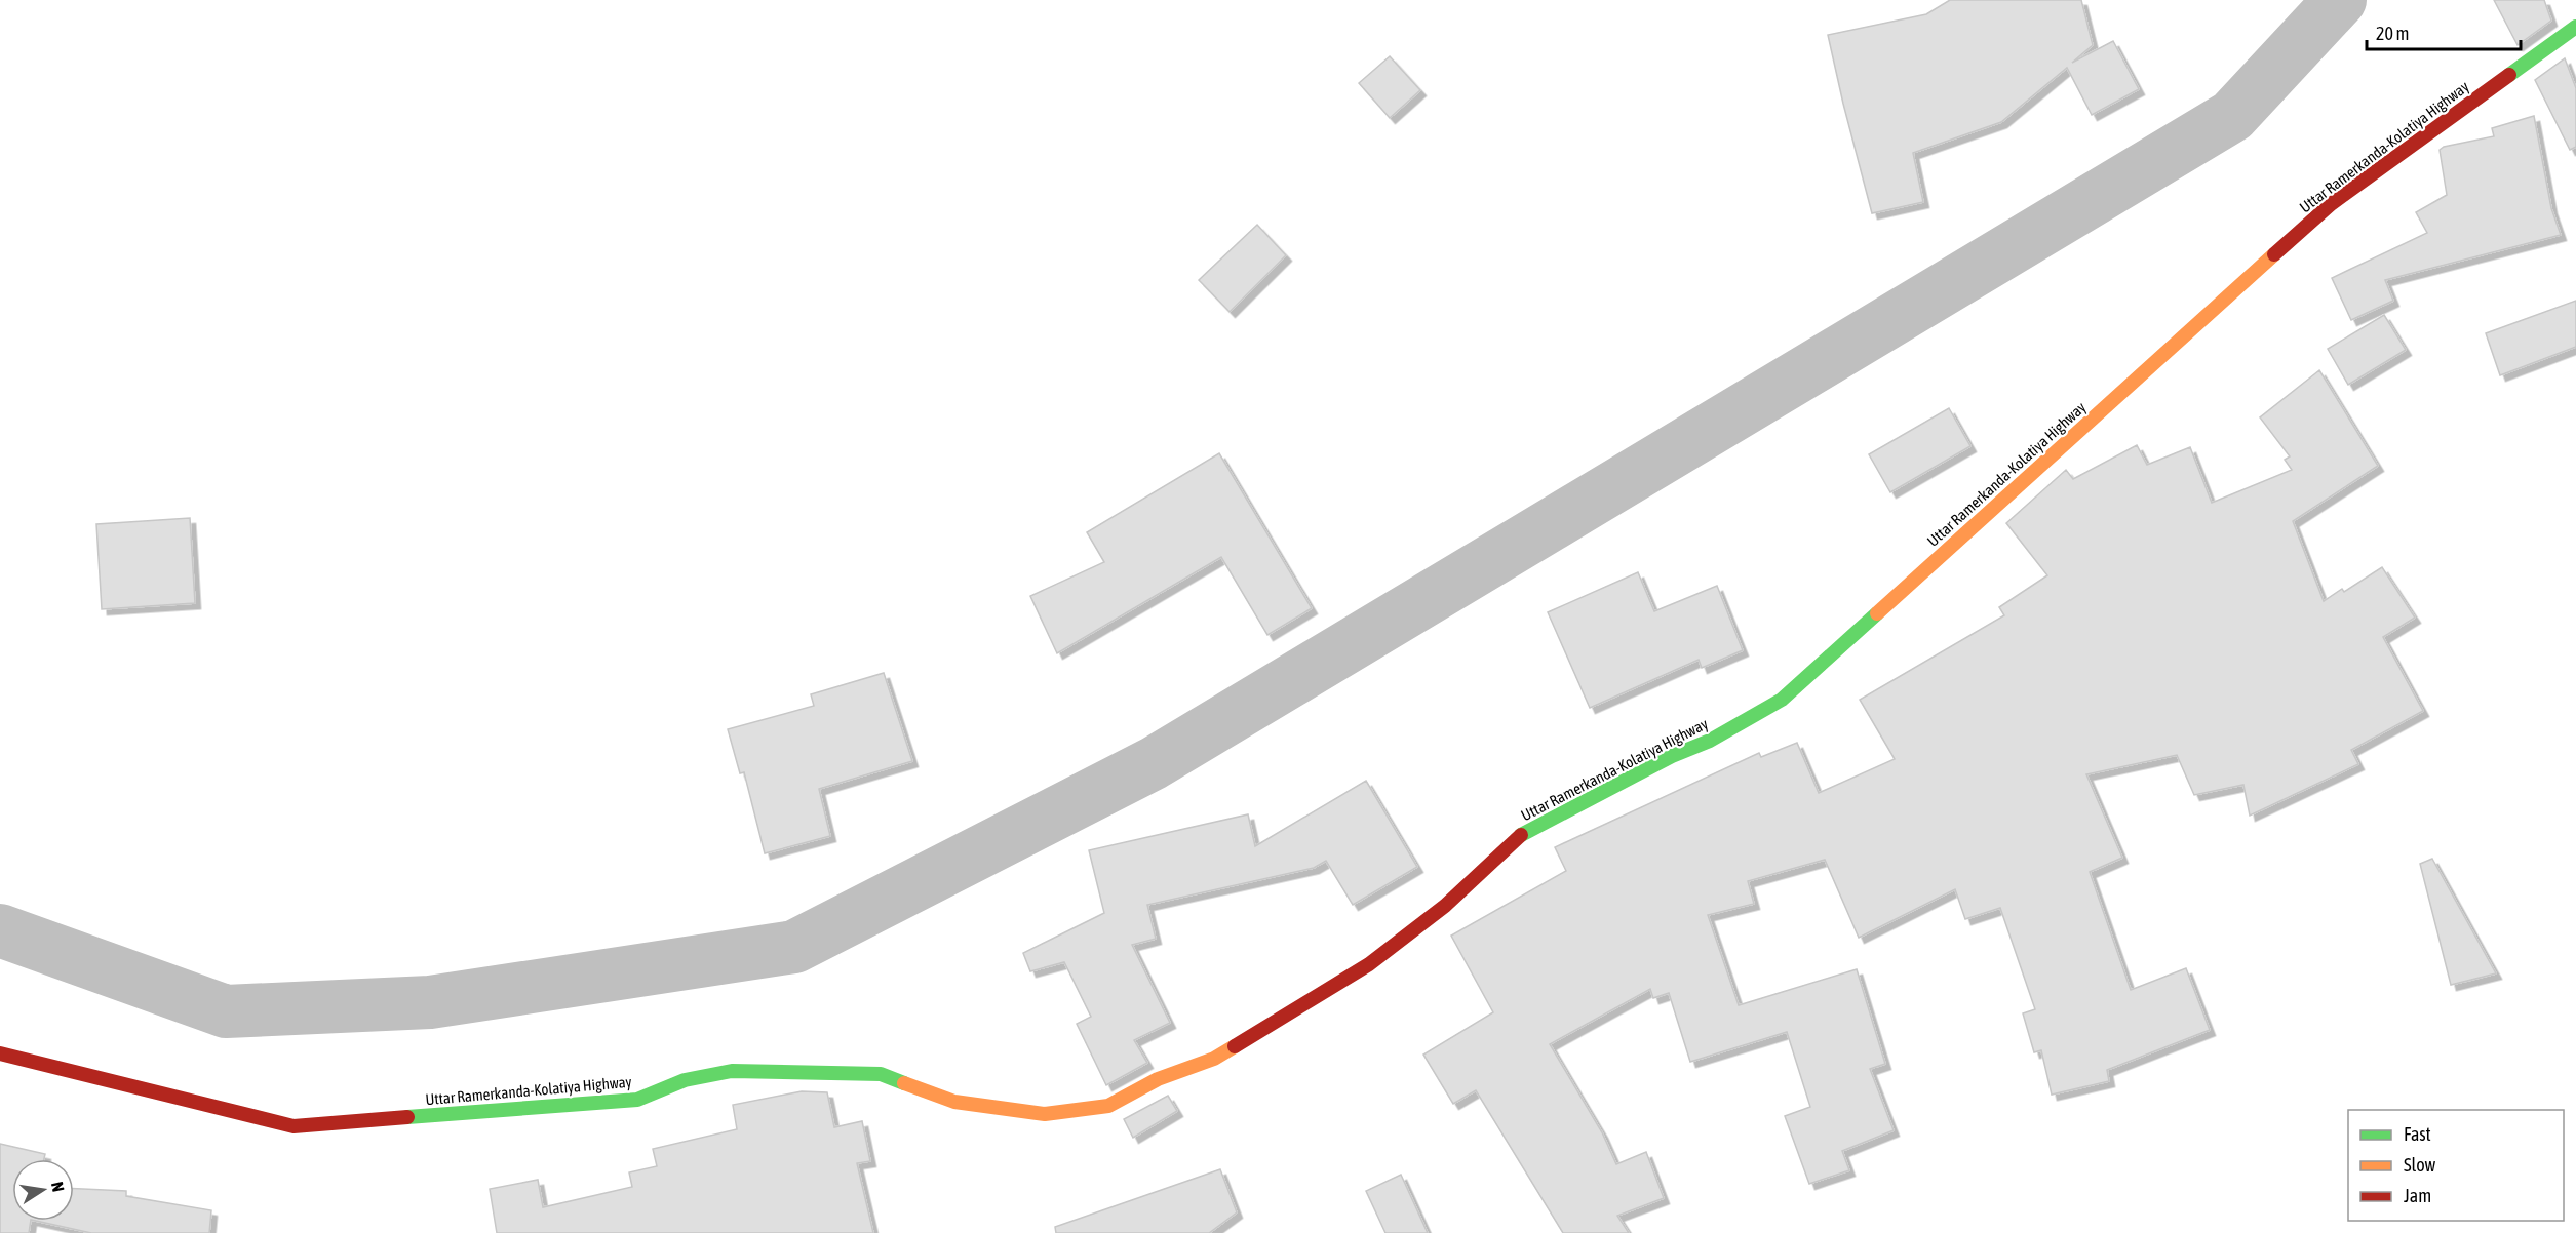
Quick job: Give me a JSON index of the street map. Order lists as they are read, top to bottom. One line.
{"streets":{"street":["Uttar Ramerkanda-Kolatiya Highway"]},"legend":["Fast","Slow","Jam"],"scale_bar":"20 m","north":"right"}
